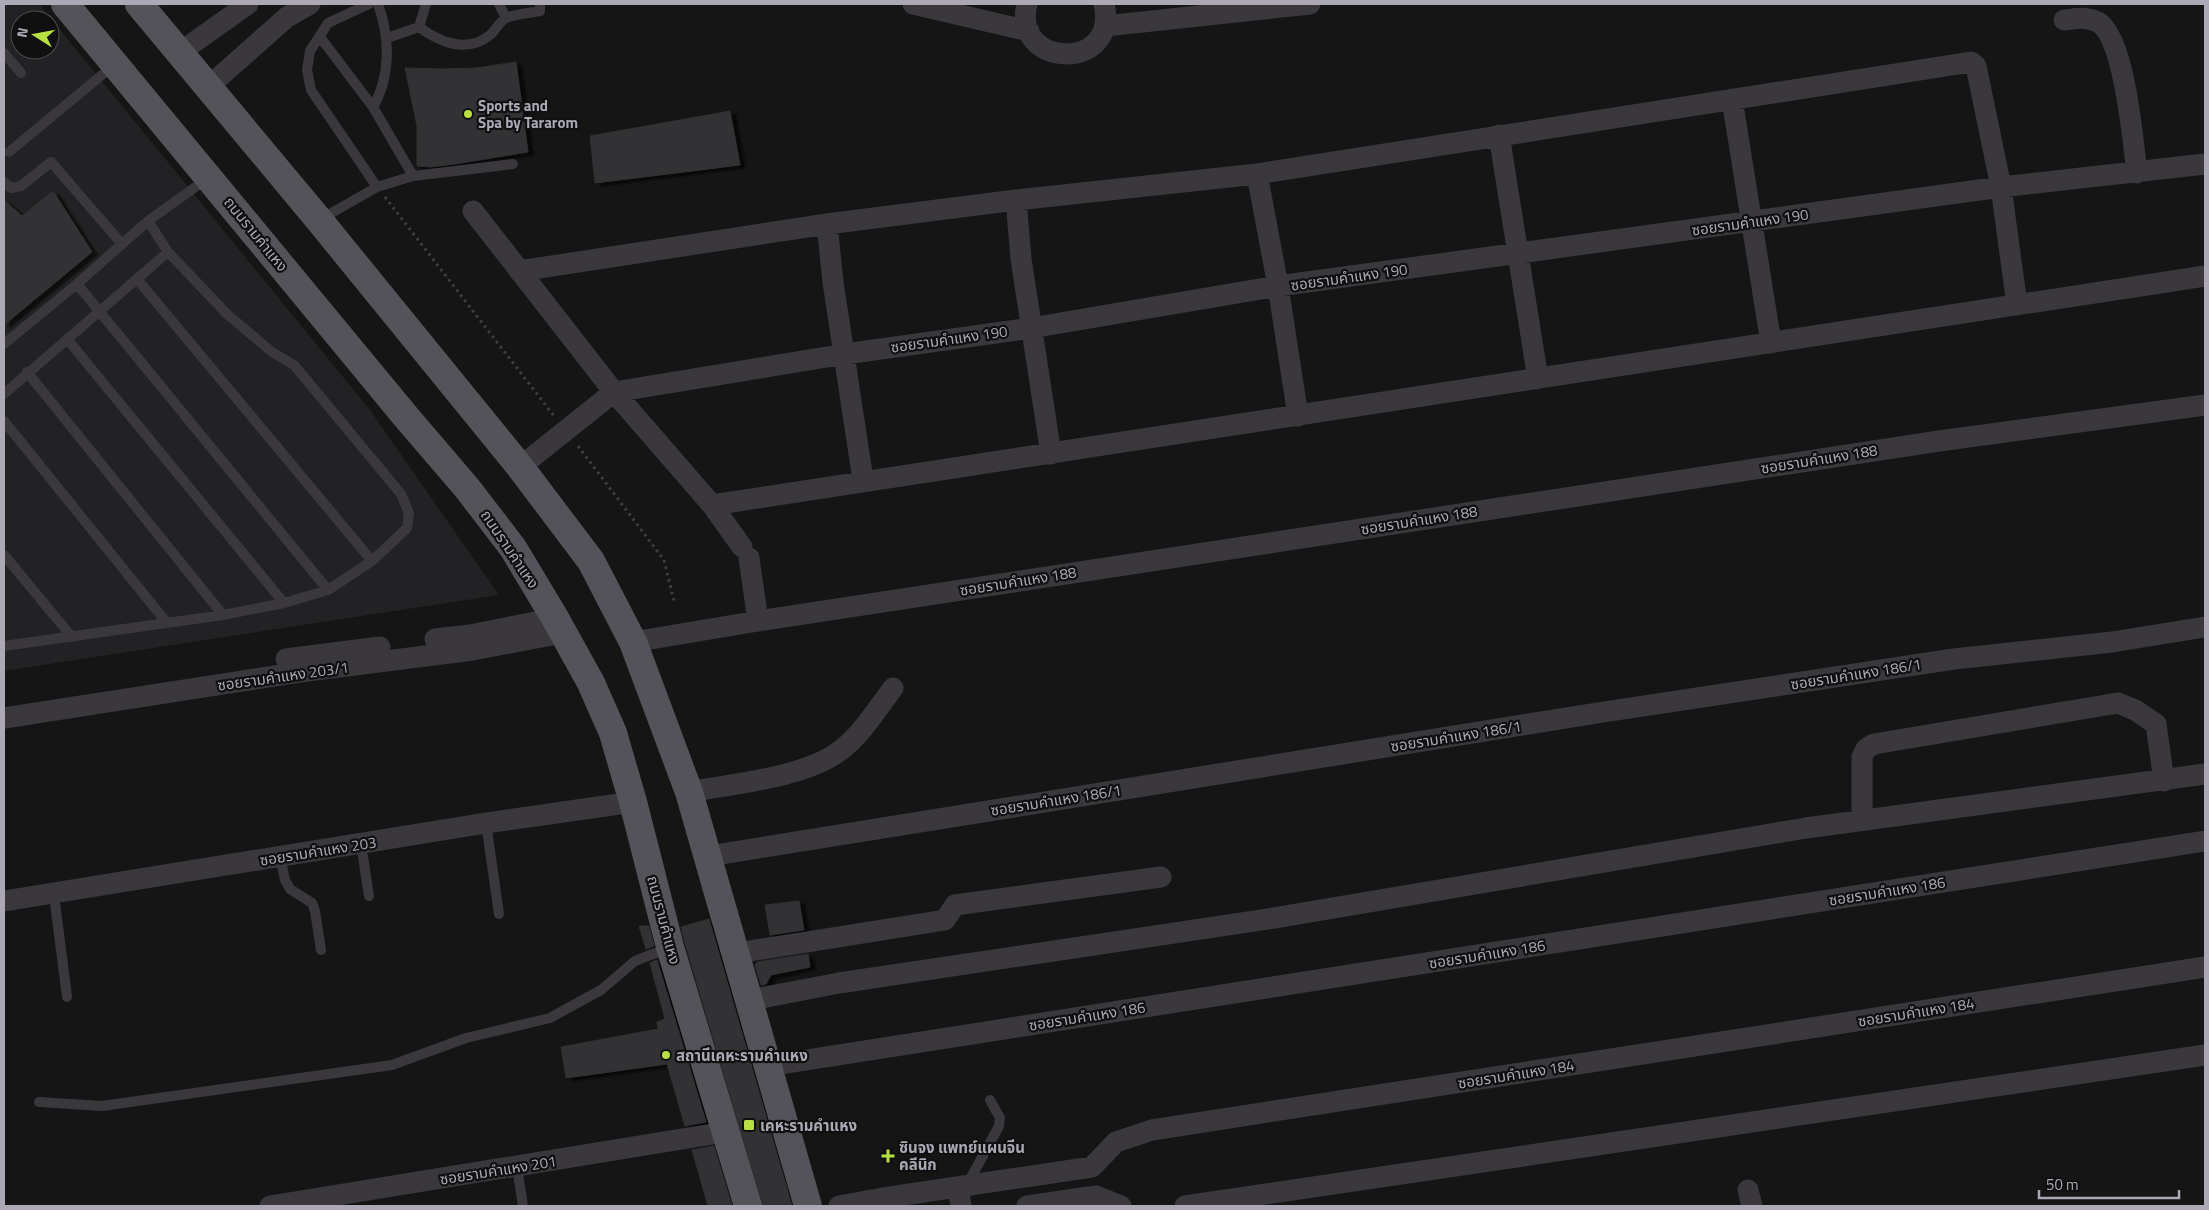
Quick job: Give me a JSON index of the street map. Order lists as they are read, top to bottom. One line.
{"streets":{"main road":["ถนนรามคำแหง"],"street":["ซอยรามคำแหง 190","ซอยรามคำแหง 188","ซอยรามคำแหง 186/1","ซอยรามคำแหง 203/1","ซอยรามคำแหง 203","ซอยรามคำแหง 186","ซอยรามคำแหง 184","ซอยรามคำแหง 201"]},"crossings":[["ถนนรามคำแหง","ซอยรามคำแหง 203/1"],["ถนนรามคำแหง","ซอยรามคำแหง 203"],["ถนนรามคำแหง","ซอยรามคำแหง 201"]],"places":{"other":["Sports and Spa by Tararom","สถานีเคหะรามคำแหง"],"transit":["เคหะรามคำแหง"],"health":["ซินจง แพทย์แผนจีน คลีนิก"]},"scale_bar":"50 m","north":"left"}
